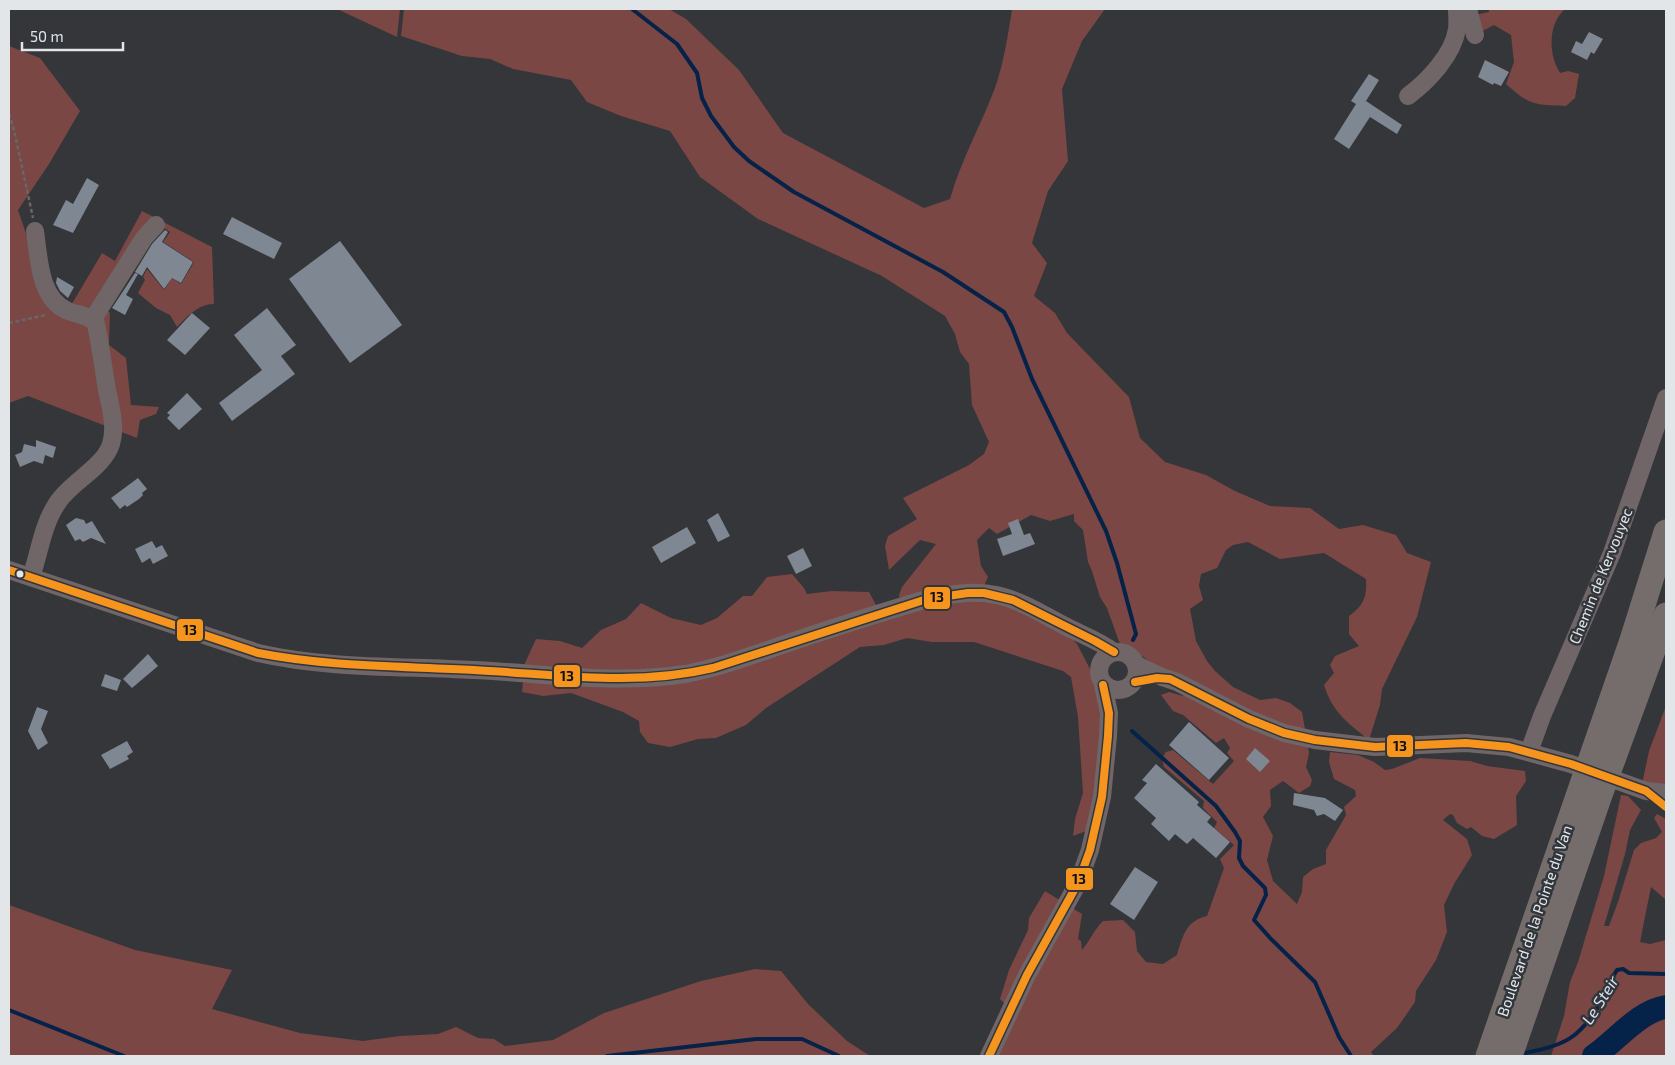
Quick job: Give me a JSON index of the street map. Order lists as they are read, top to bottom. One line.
{"streets":{"highway":["Boulevard de la Pointe du Van"],"street":["Chemin de Kervouyec"]},"water":["Le Steir"],"lines":["transit line 13"],"scale_bar":"50 m"}
